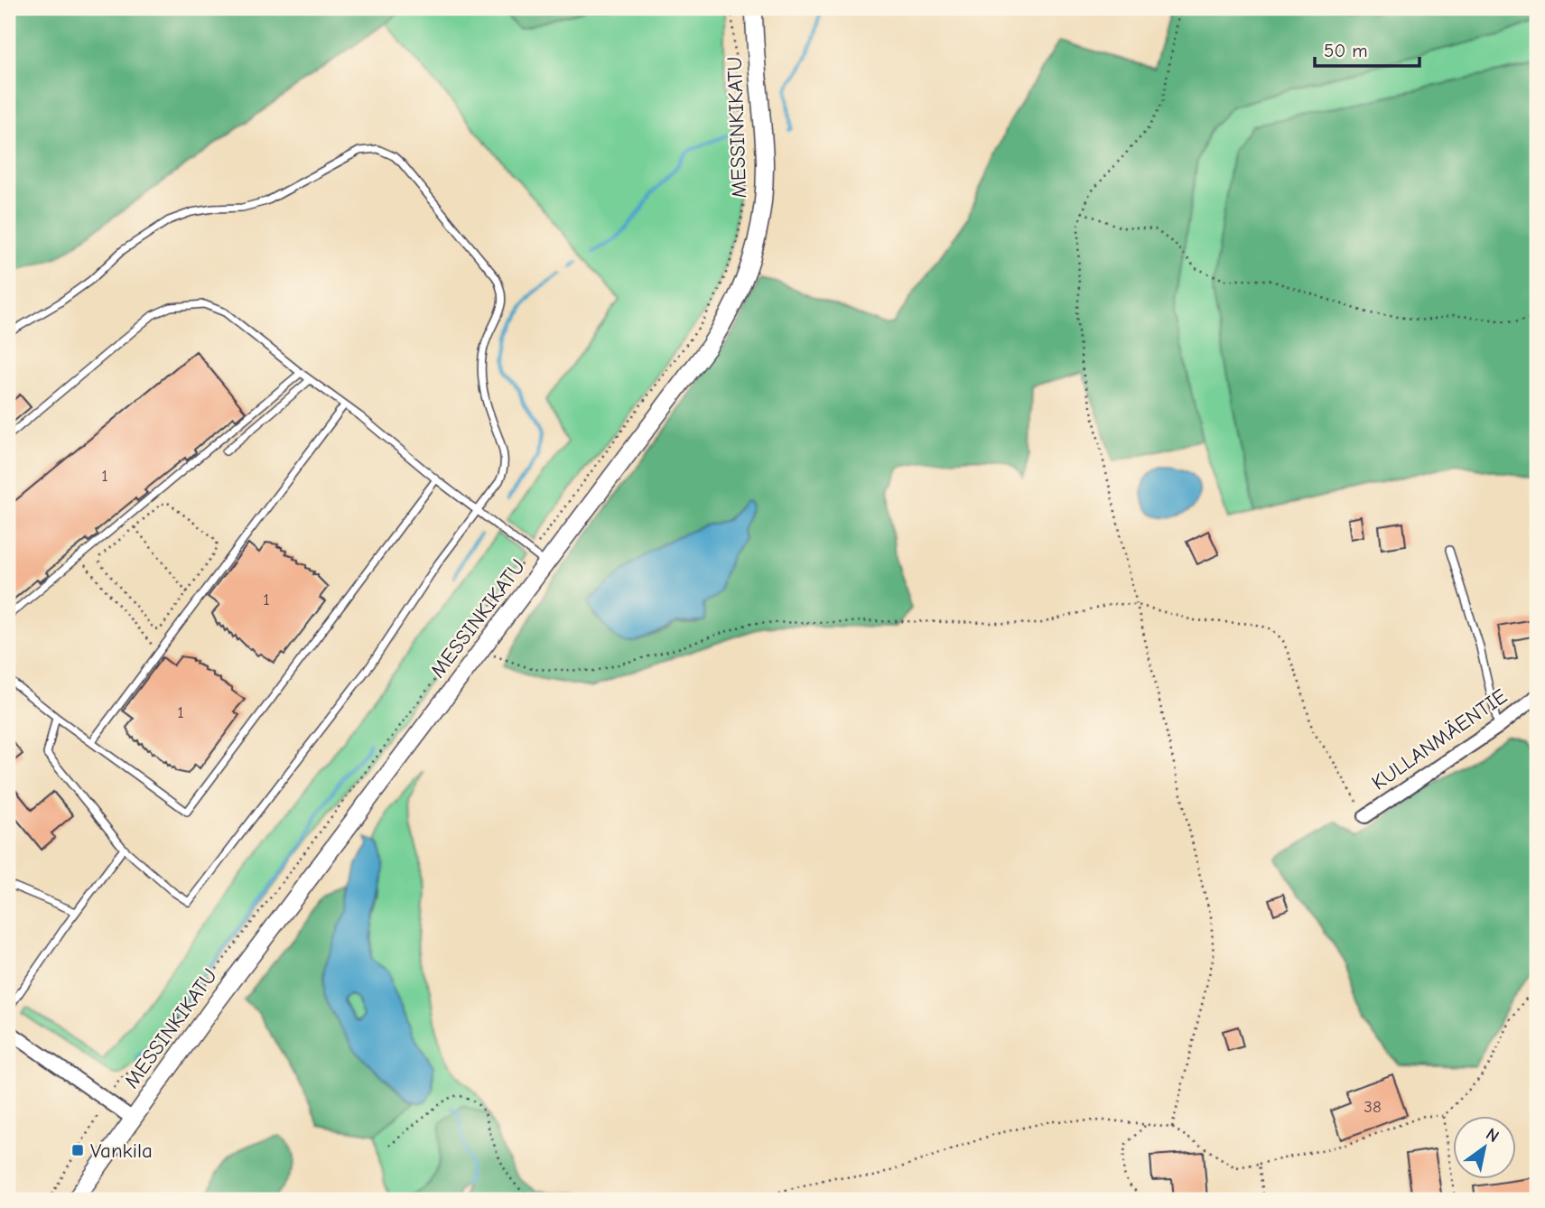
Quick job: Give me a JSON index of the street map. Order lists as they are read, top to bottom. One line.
{"streets":{"street":["MESSINKIKATU","KULLANMÄENTIE"]},"places":{"transit":["Vankila"]},"house_numbers":["1","1","1","38"],"scale_bar":"50 m","north":"top right"}
